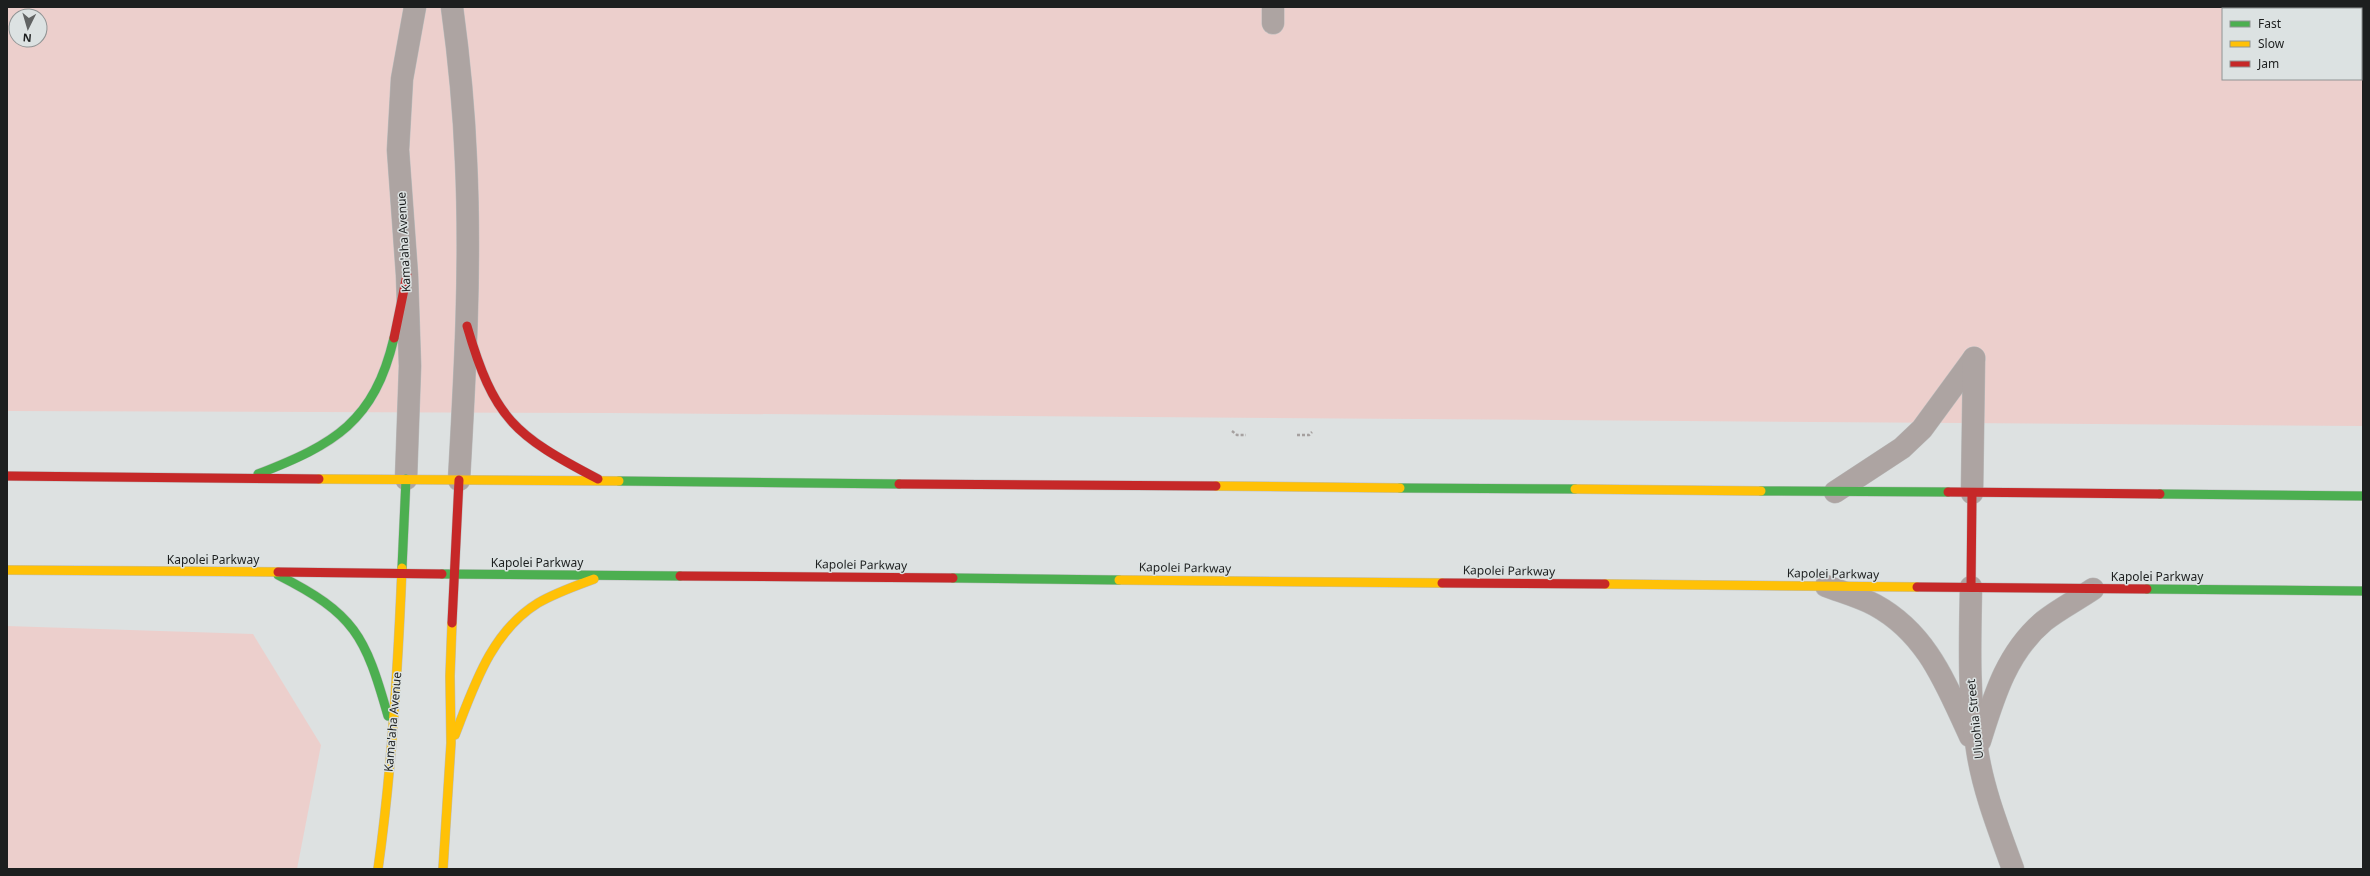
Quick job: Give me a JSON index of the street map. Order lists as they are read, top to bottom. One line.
{"streets":{"main road":["Kama'aha Avenue","Kapolei Parkway"],"street":["Uluohia Street"]},"crossings":[["Kama'aha Avenue","Kapolei Parkway"],["Kapolei Parkway","Uluohia Street"]],"legend":["Fast","Slow","Jam"],"north":"bottom"}
